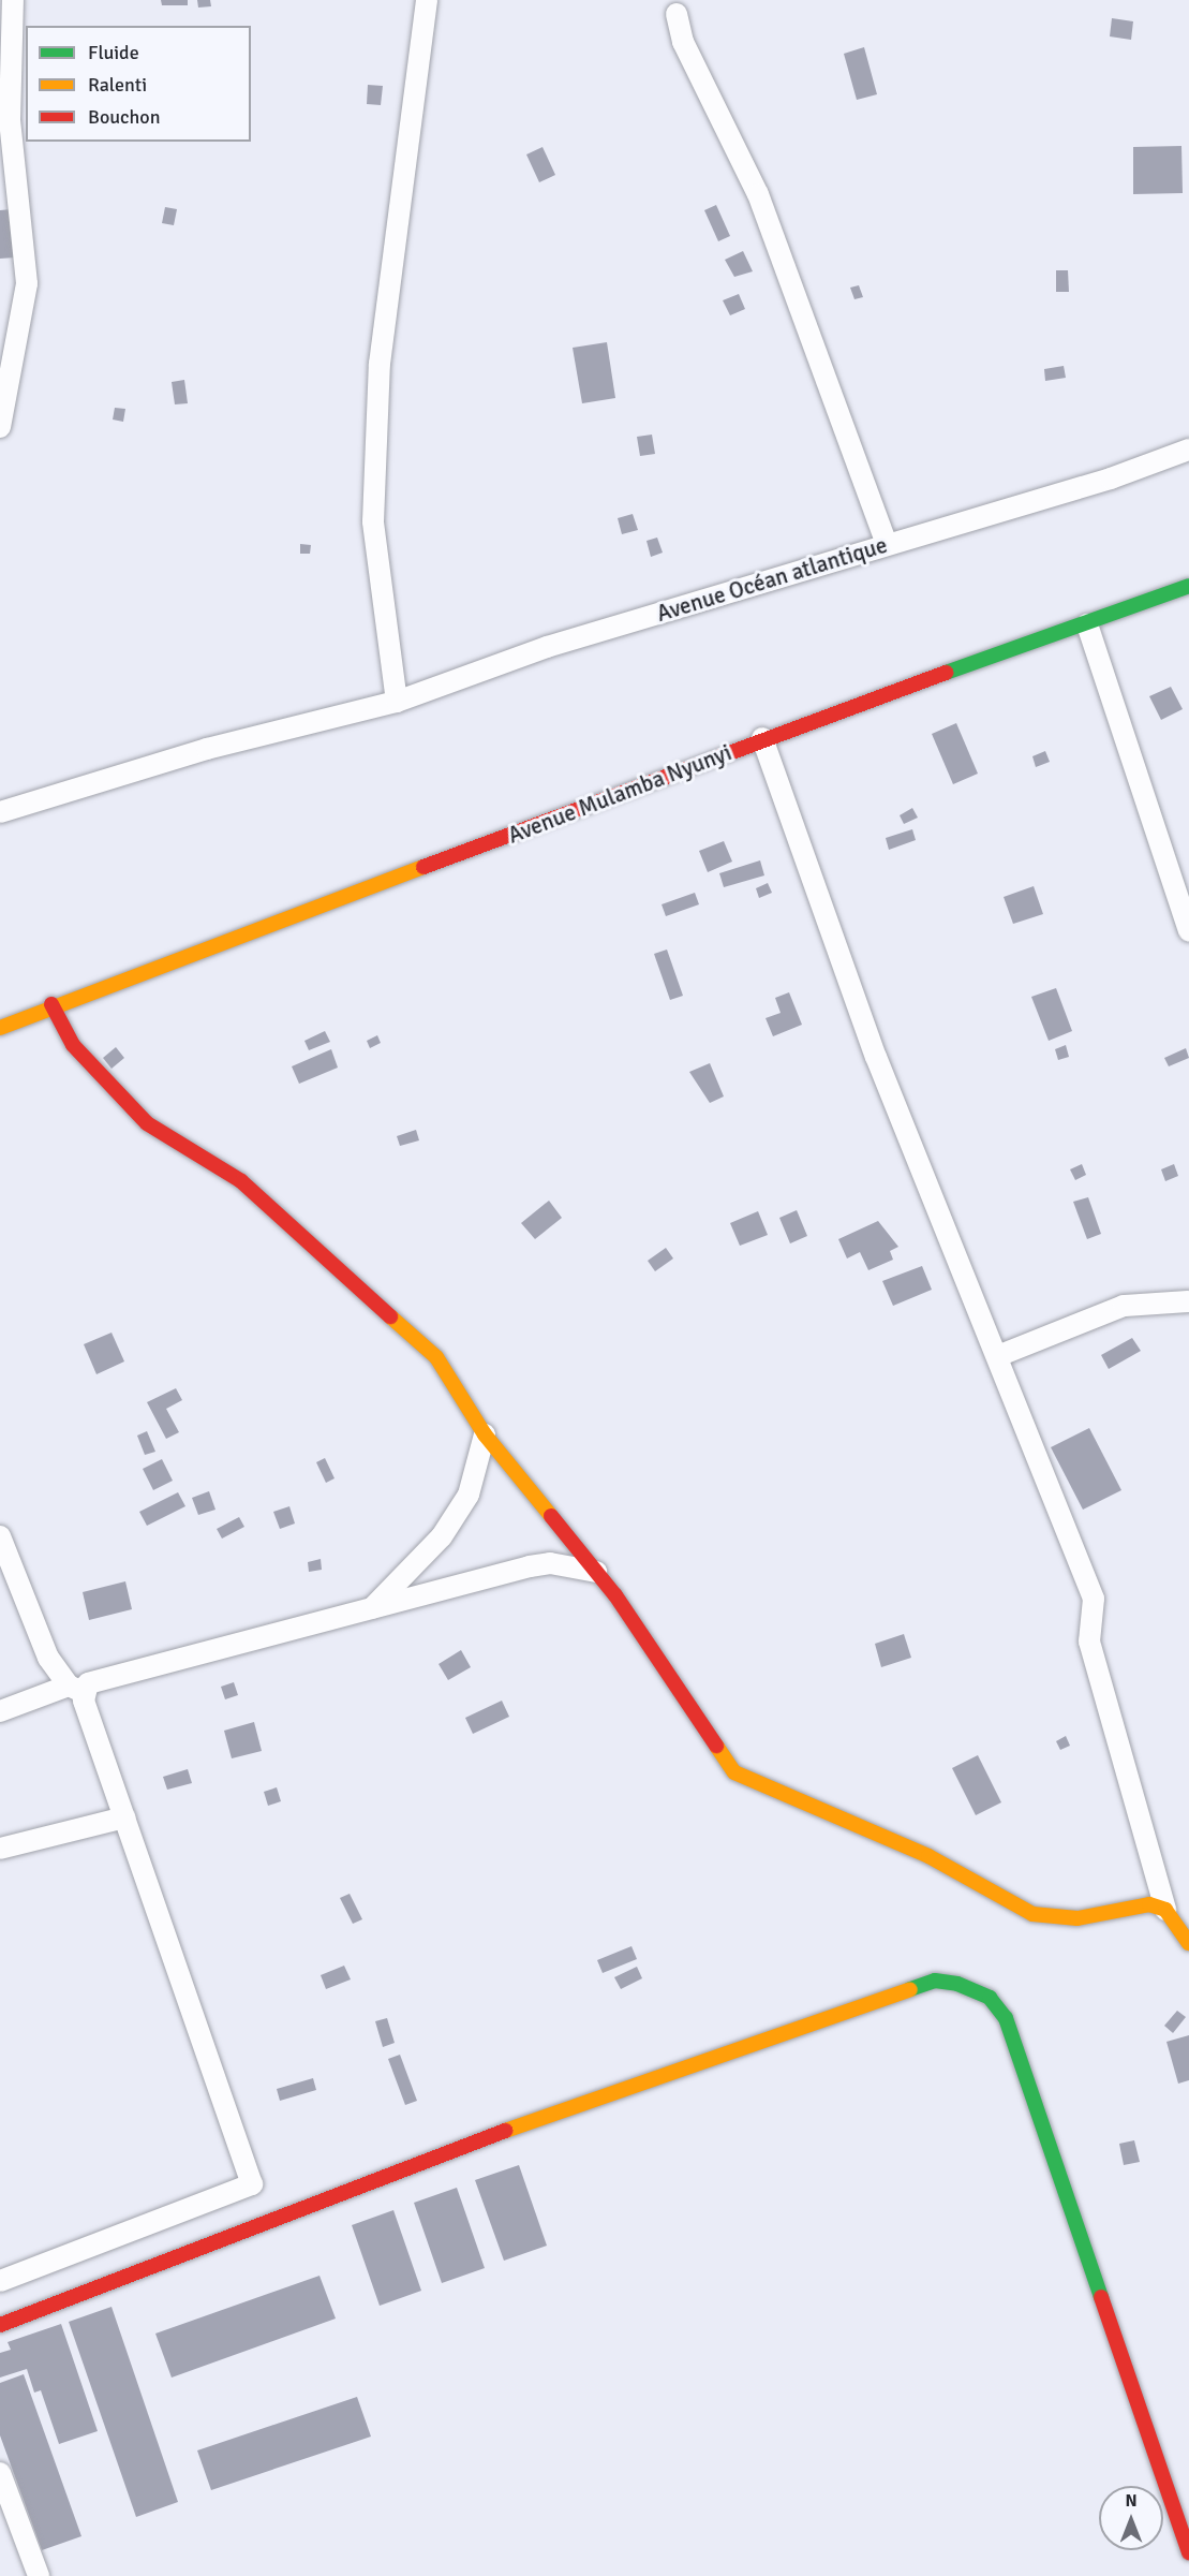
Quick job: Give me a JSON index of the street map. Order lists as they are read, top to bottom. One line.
{"streets":{"street":["Avenue Océan atlantique","Avenue Mulamba Nyunyi"]},"legend":["Fluide","Ralenti","Bouchon"],"north":"top"}
